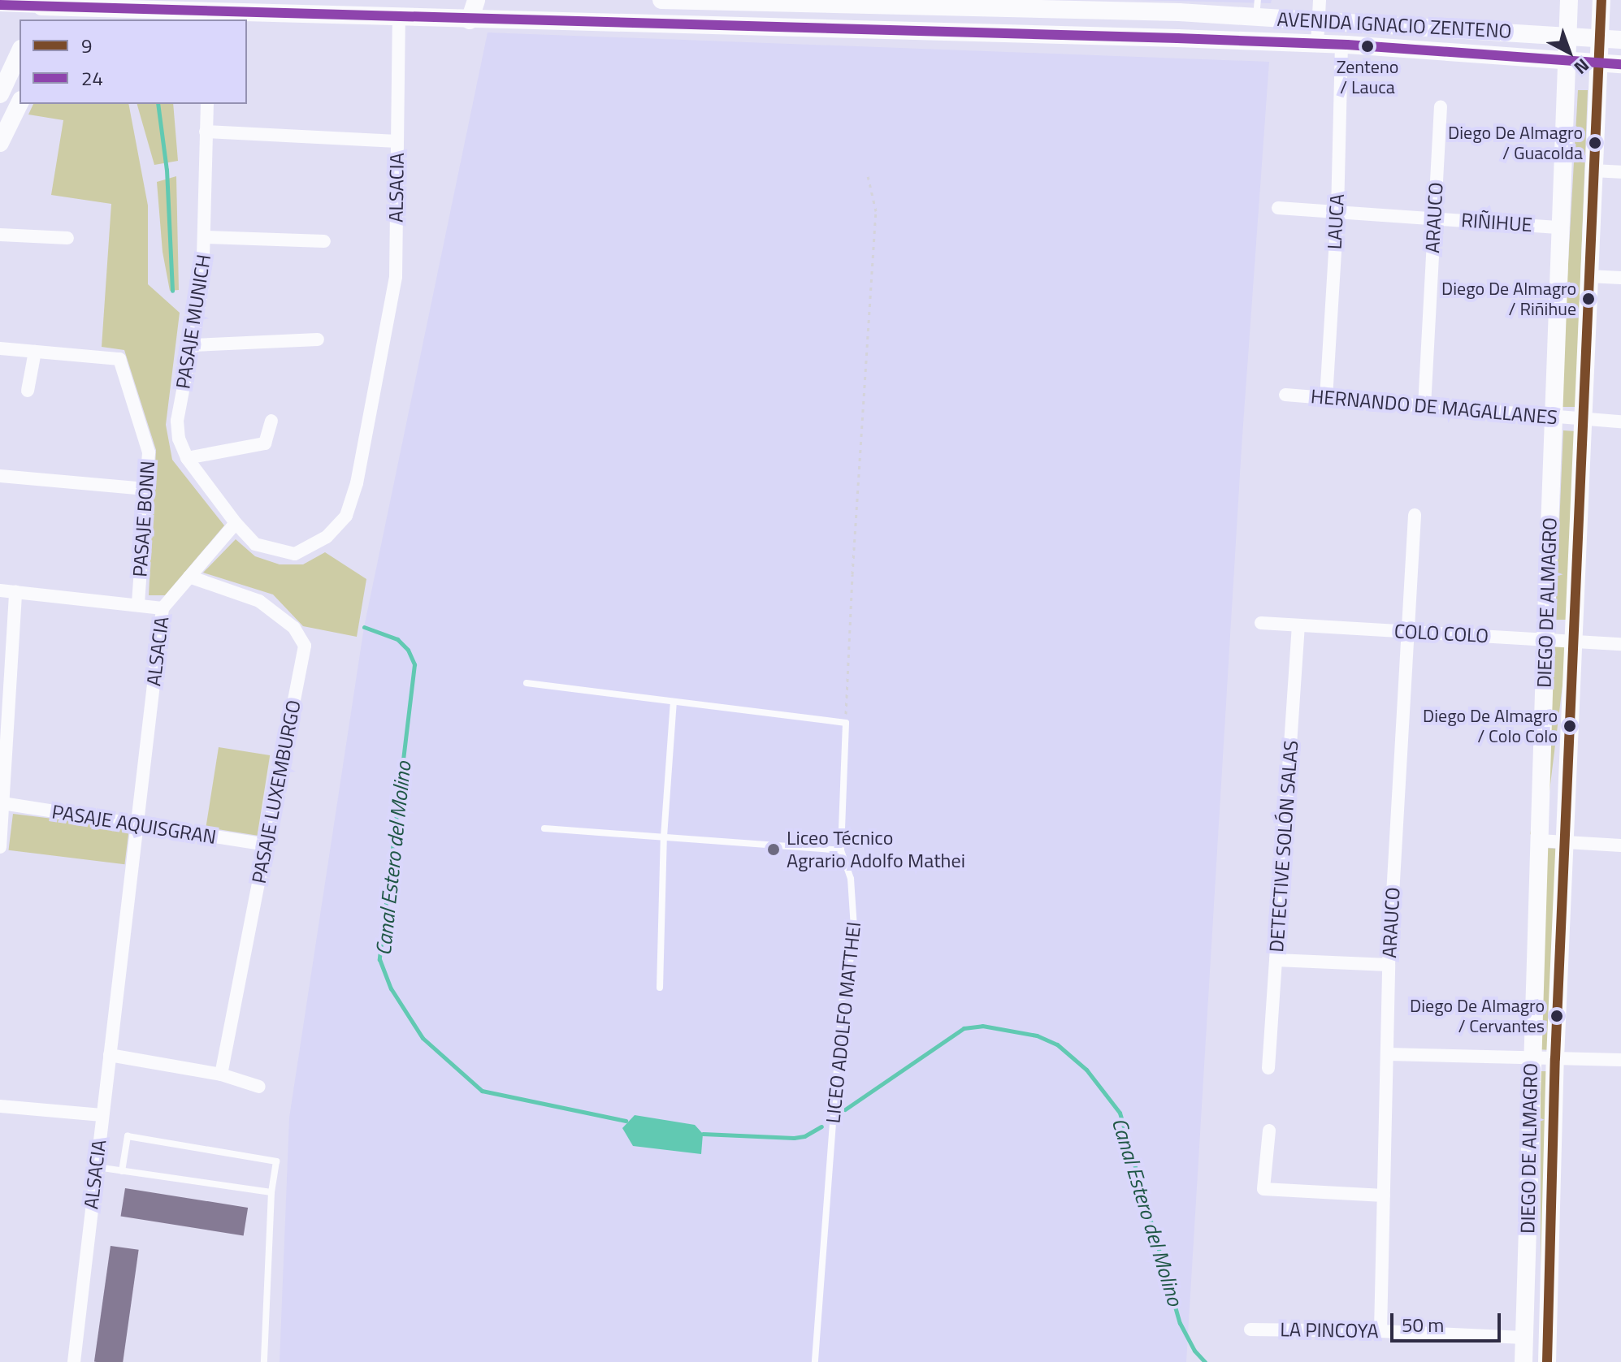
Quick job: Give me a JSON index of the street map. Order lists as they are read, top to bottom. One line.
{"streets":{"main road":["AVENIDA IGNACIO ZENTENO","DIEGO DE ALMAGRO"],"street":["ALSACIA","ARAUCO","LAUCA","RIÑIHUE","PASAJE MUNICH","HERNANDO DE MAGALLANES","PASAJE BONN","COLO COLO","PASAJE LUXEMBURGO","PASAJE AQUISGRAN","DETECTIVE SOLÓN SALAS","LA PINCOYA"],"lane":["LICEO ADOLFO MATTHEI"]},"crossings":[["AVENIDA IGNACIO ZENTENO","ALSACIA"],["AVENIDA IGNACIO ZENTENO","LAUCA"],["AVENIDA IGNACIO ZENTENO","DIEGO DE ALMAGRO"],["ALSACIA","PASAJE MUNICH"],["ALSACIA","PASAJE LUXEMBURGO"],["ALSACIA","PASAJE AQUISGRAN"],["ARAUCO","RIÑIHUE"],["ARAUCO","HERNANDO DE MAGALLANES"],["ARAUCO","COLO COLO"],["ARAUCO","LA PINCOYA"],["LAUCA","RIÑIHUE"],["LAUCA","HERNANDO DE MAGALLANES"],["RIÑIHUE","DIEGO DE ALMAGRO"],["HERNANDO DE MAGALLANES","DIEGO DE ALMAGRO"],["DIEGO DE ALMAGRO","COLO COLO"],["DIEGO DE ALMAGRO","LA PINCOYA"],["COLO COLO","DETECTIVE SOLÓN SALAS"],["PASAJE LUXEMBURGO","PASAJE AQUISGRAN"]],"water":["Canal Estero del Molino"],"places":["Zenteno / Lauca","Diego De Almagro / Guacolda","Diego De Almagro / Riñihue","Diego De Almagro / Colo Colo","Liceo Técnico Agrario Adolfo Mathei","Diego De Almagro / Cervantes"],"lines":["transit line 9","transit line 24"],"legend":["9","24"],"scale_bar":"50 m","north":"bottom right"}
